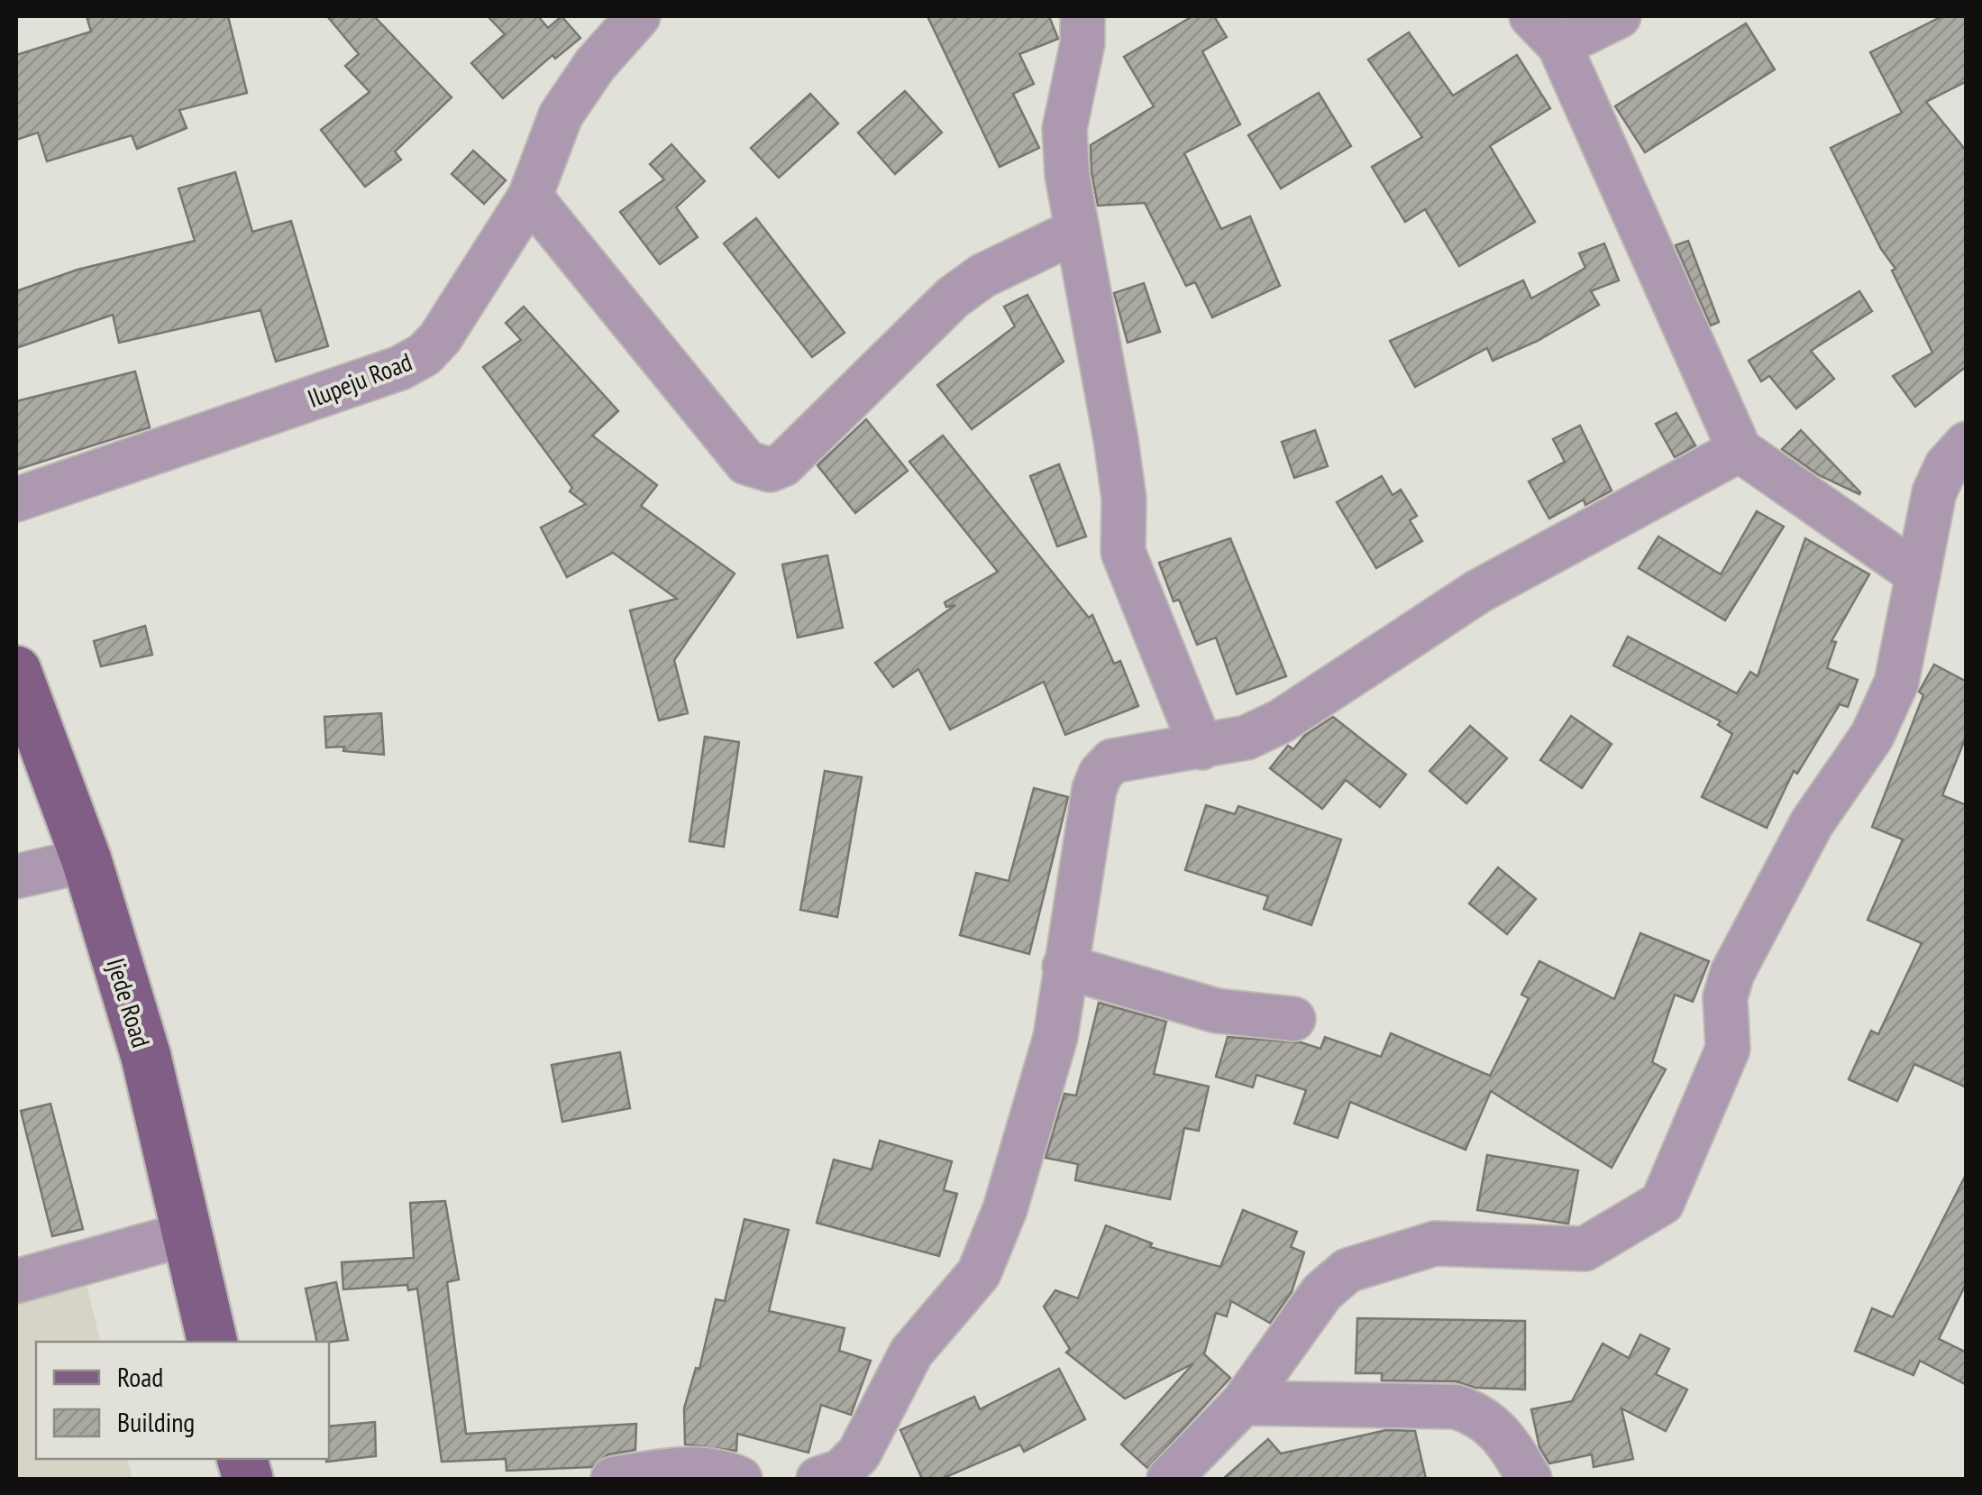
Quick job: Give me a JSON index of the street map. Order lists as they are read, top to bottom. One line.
{"streets":{"main road":["Ijede Road"],"street":["Ilupeju Road"]},"legend":["Road","Building"]}
